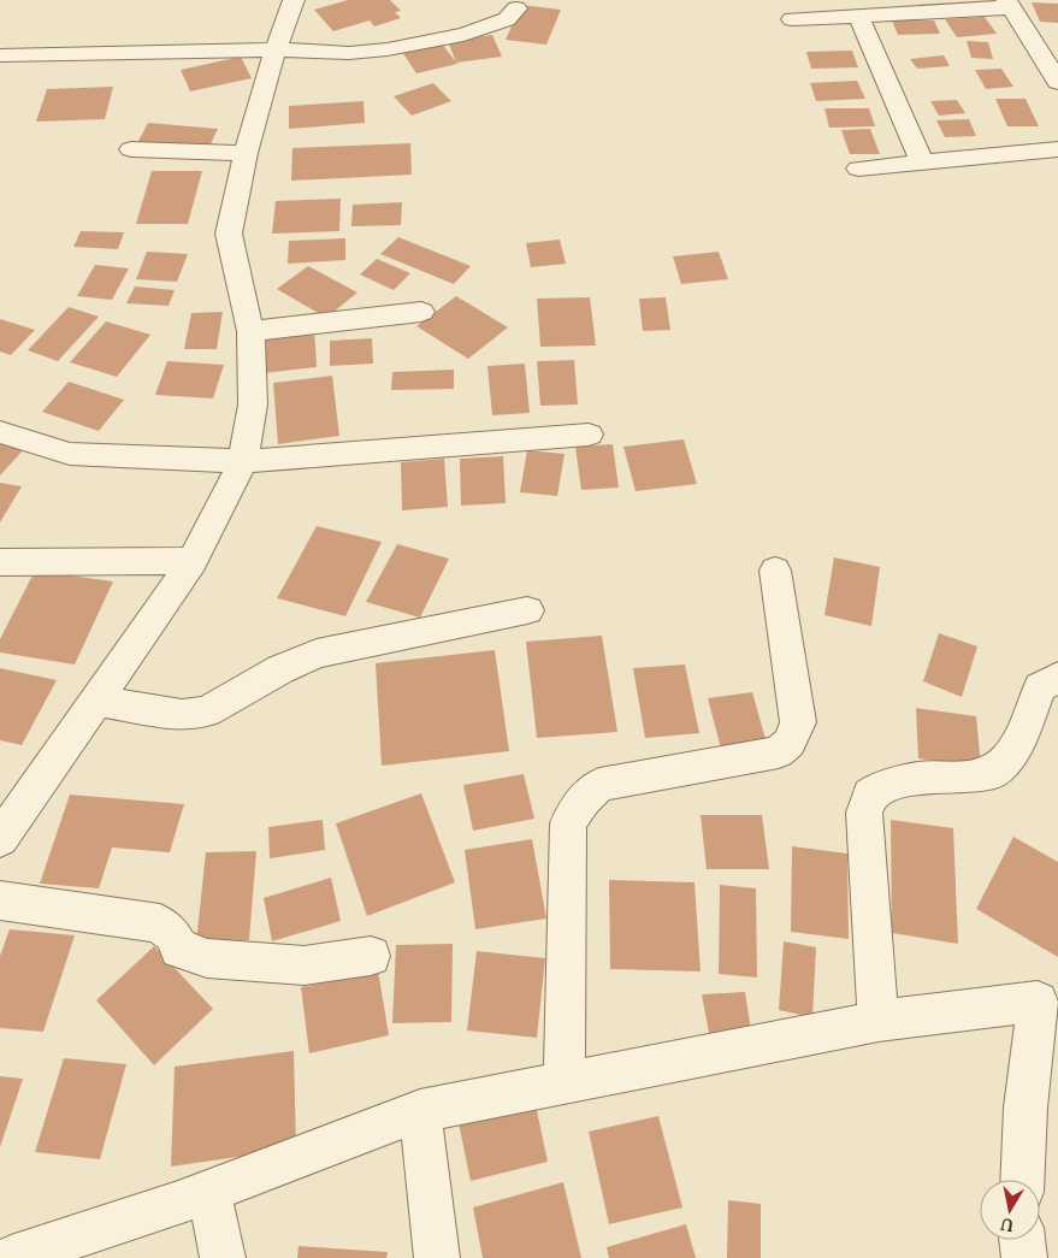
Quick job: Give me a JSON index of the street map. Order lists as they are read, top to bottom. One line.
{"north":"bottom"}
